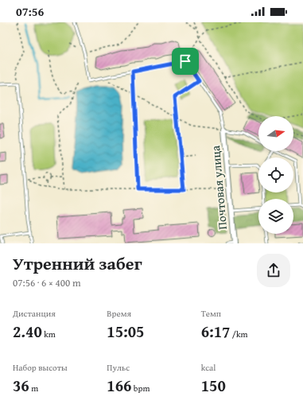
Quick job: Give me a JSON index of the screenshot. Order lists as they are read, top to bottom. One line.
{"streets":{"street":["Почтовая улица"]},"north":"right","page":{"status":"07:56","heading":["Утренний забег","07:56 · 6 × 400 m"],"stats":[["Дистанция","2.40 km"],["Время","15:05"],["Темп","6:17 /km"],["Набор высоты","36 m"],["Пульс","166 bpm"],["kcal","150"]]}}
